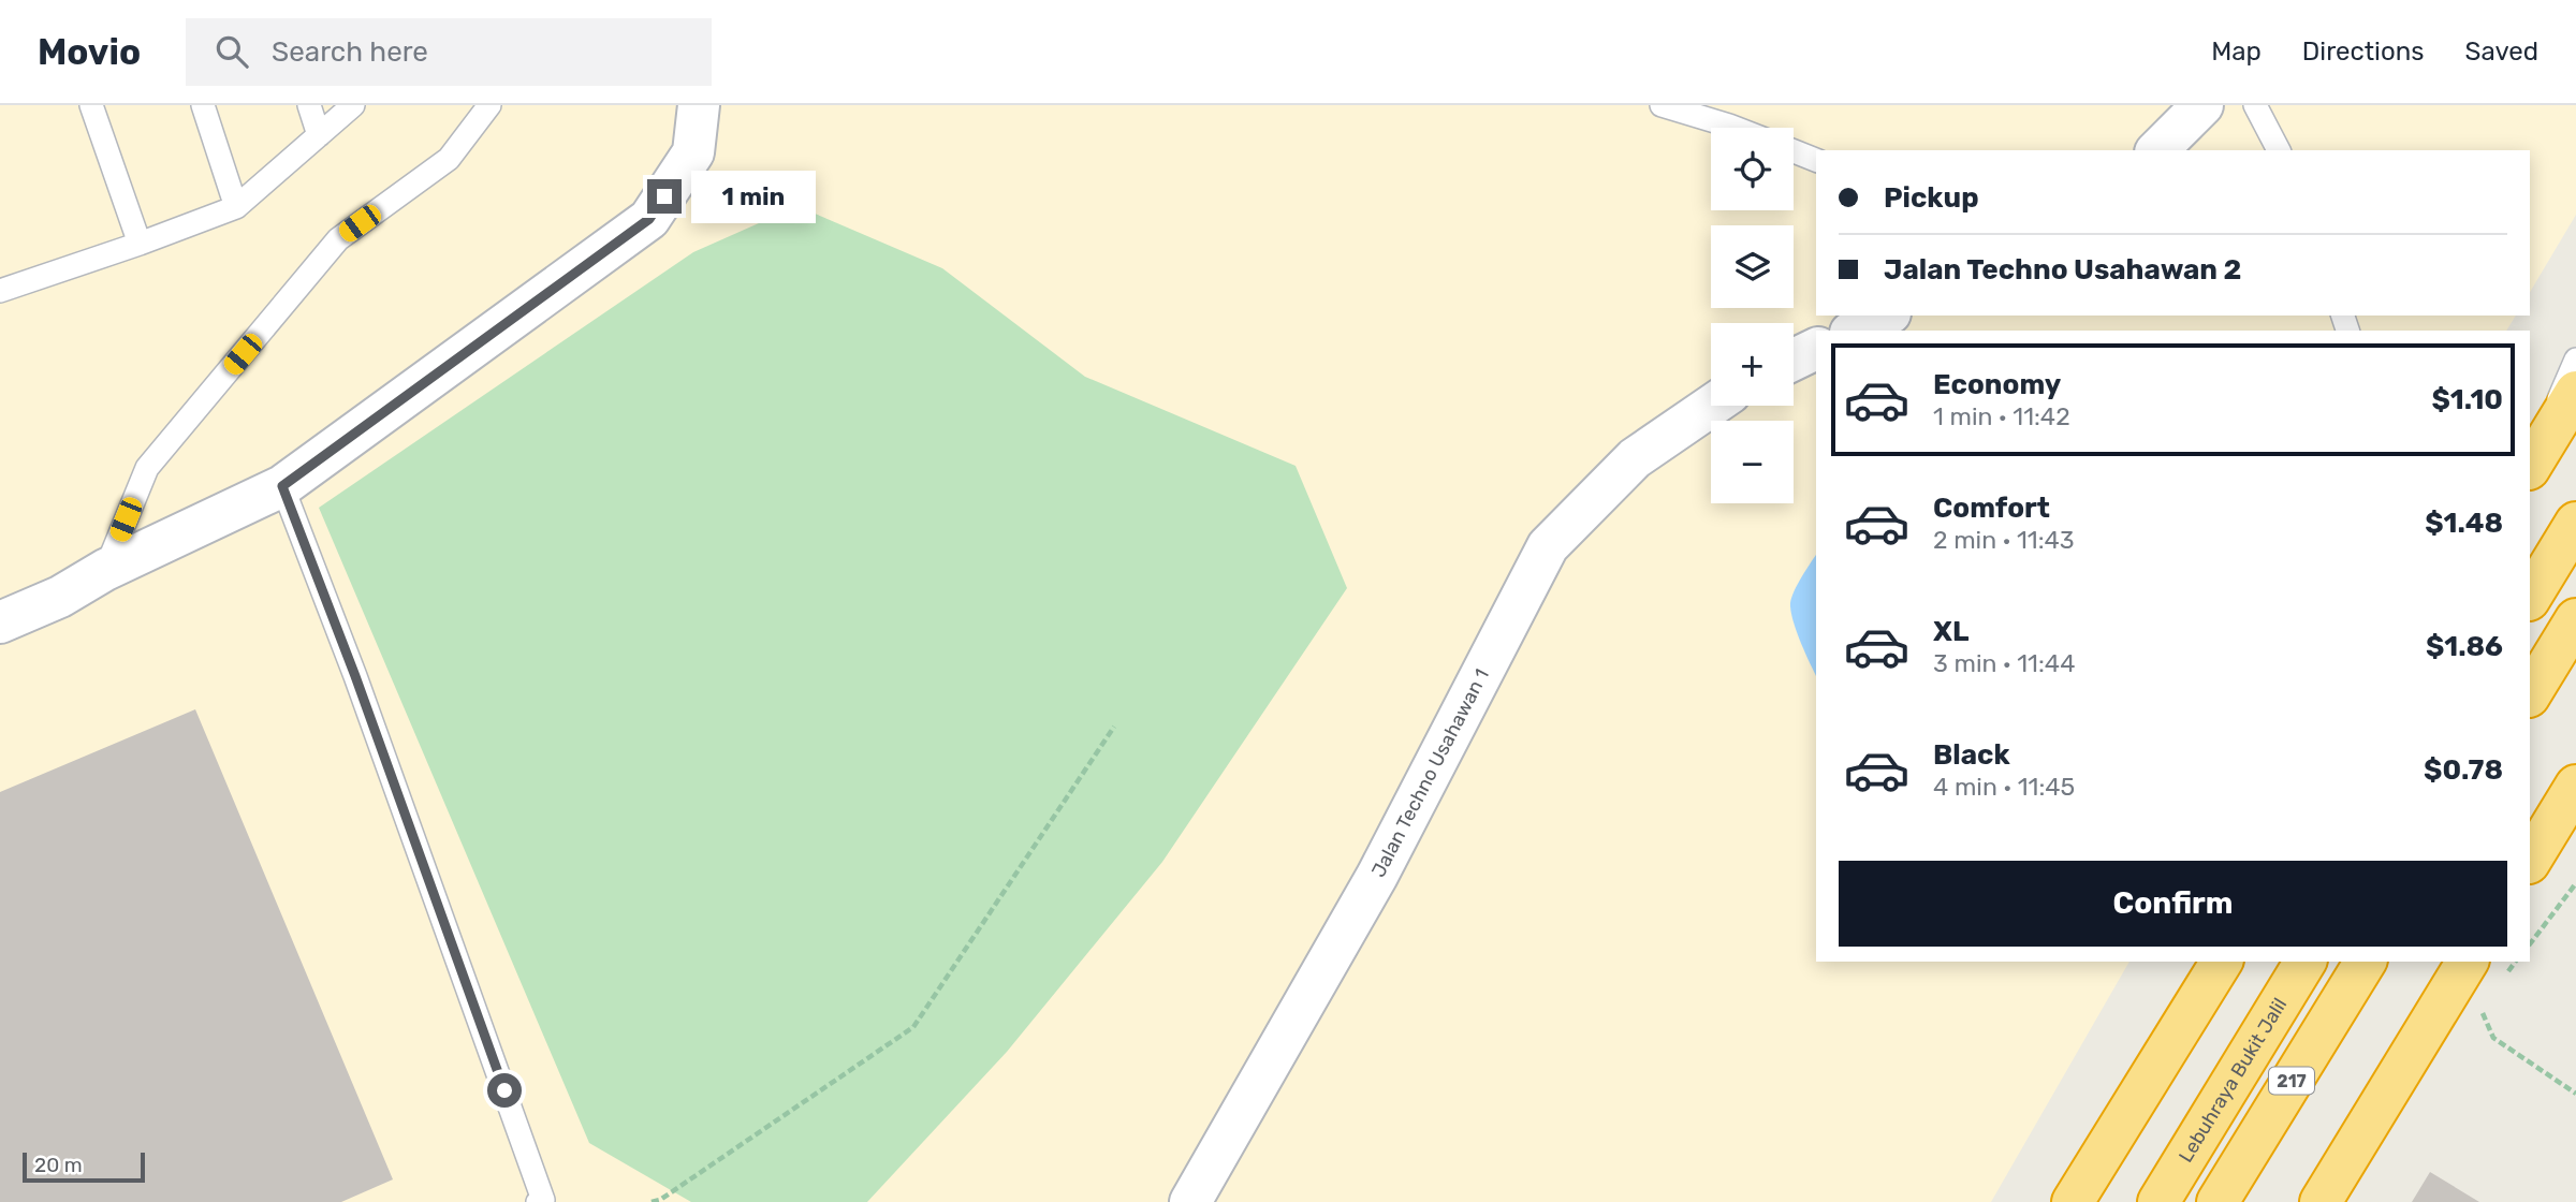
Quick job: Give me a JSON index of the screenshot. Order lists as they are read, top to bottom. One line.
{"streets":{"highway":["Lebuhraya Bukit Jalil","217"],"street":["Jalan Techno Usahawan 1"]},"scale_bar":"20 m","page":{"header":"Movio","search":"Search here","nav":["Map","Directions","Saved"],"map_buttons":["+","−"],"banner":["Pickup","Jalan Techno Usahawan 2"],"bubble":"1 min","list":[{"name":"Economy","note":"1 min · 11:42","value":"$1.10"},{"name":"Comfort","note":"2 min · 11:43","value":"$1.48"},{"name":"XL","note":"3 min · 11:44","value":"$1.86"},{"name":"Black","note":"4 min · 11:45","value":"$0.78"}],"buttons":"Confirm","scale":"20 m"}}
